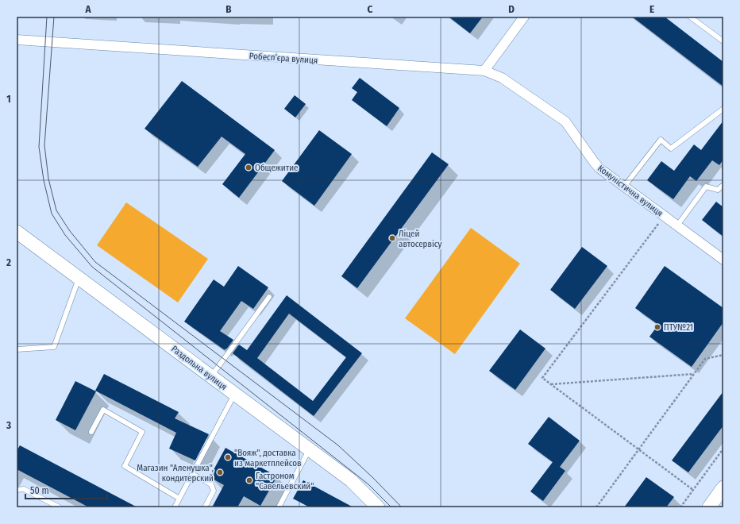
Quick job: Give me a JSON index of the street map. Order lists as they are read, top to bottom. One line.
{"streets":{"street":["Робесп’єра вулиця","Комуністична вулиця","Раздольна вулиця"]},"crossings":[["Робесп’єра вулиця","Комуністична вулиця"]],"places":["Общежитие","Ліцей автосервісу","ПТУ№21","\"Вояж\", доставка из маркетплейсов","Магазин \"Аленушка\", кондитерский","Гастроном \"Савельевский\""],"scale_bar":"50 m","grid":{"columns":["A","B","C","D","E"],"rows":["1","2","3"]}}
